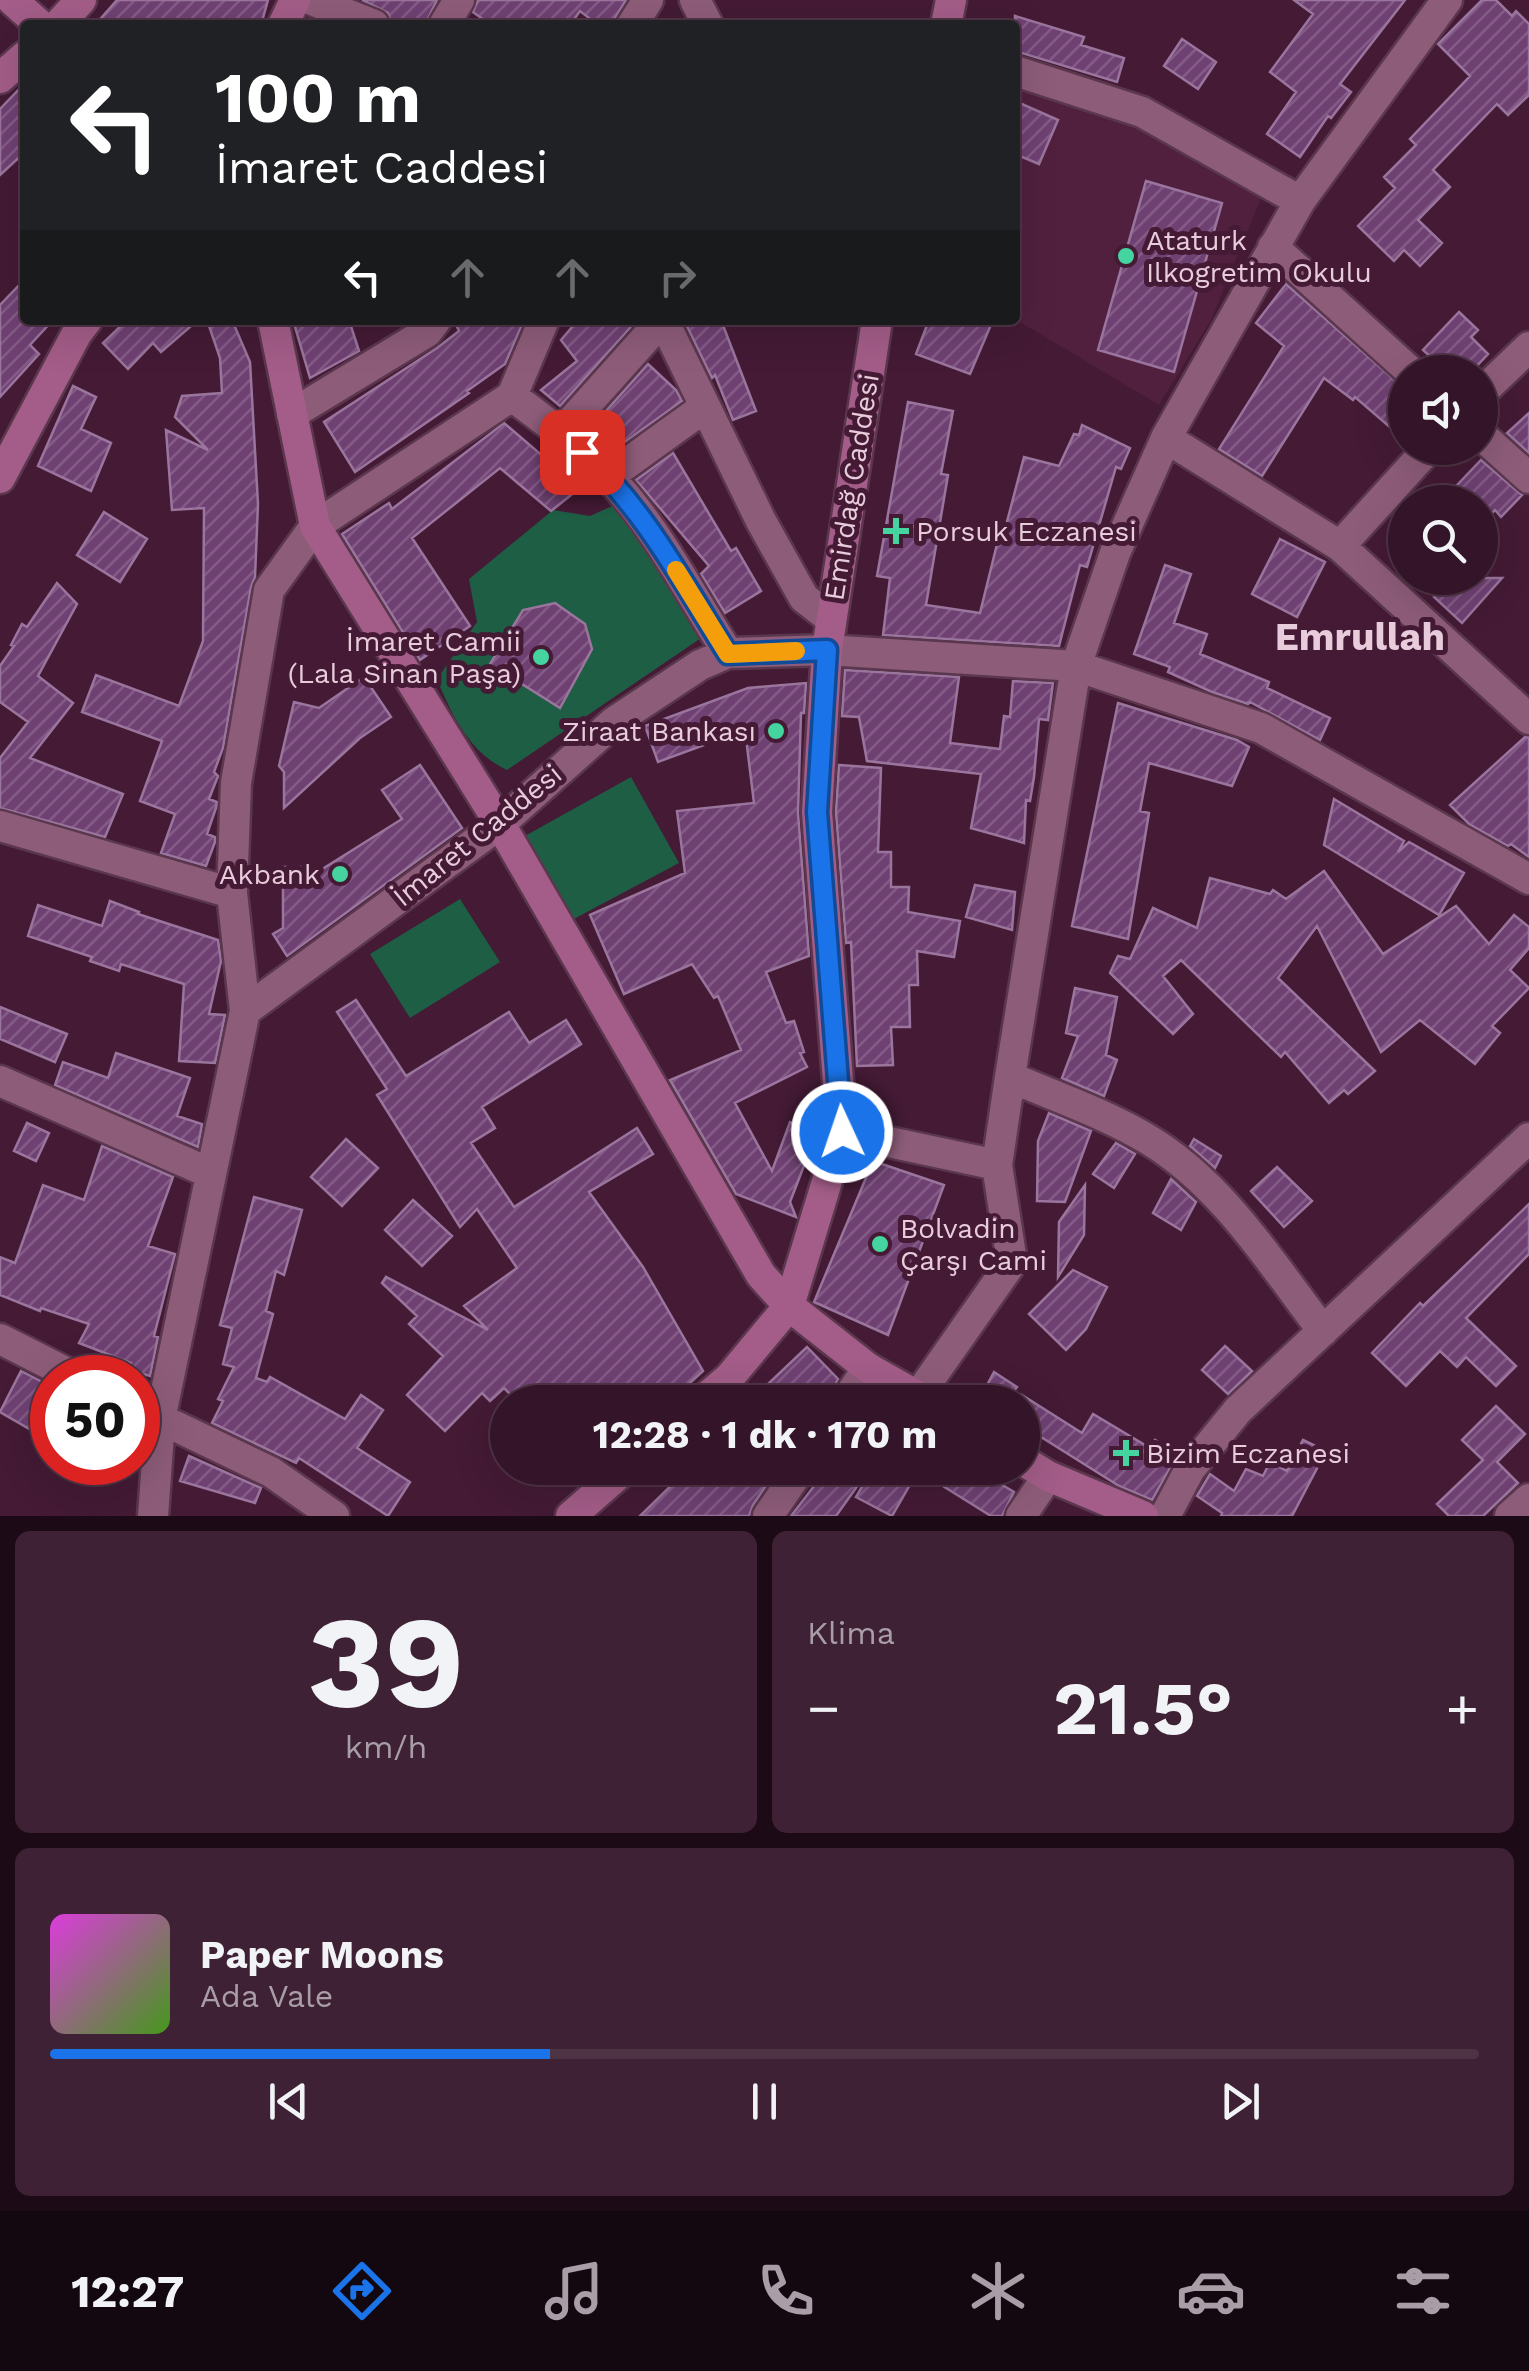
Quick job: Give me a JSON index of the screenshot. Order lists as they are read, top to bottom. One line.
{"streets":{"street":["Emirdağ Caddesi","İmaret Caddesi"]},"crossings":[["Emirdağ Caddesi","İmaret Caddesi"]],"districts":["Emrullah"],"places":{"other":["Ataturk Ilkogretim Okulu","İmaret Camii (Lala Sinan Paşa)","Ziraat Bankası","Akbank","Bolvadin Çarşı Cami"],"health":["Porsuk Eczanesi","Bizim Eczanesi"]},"page":{"turn":["100 m","İmaret Caddesi"],"limit":"50","trip":"12:28 · 1 dk · 170 m","tile":[["39","km/h"],"Klima"],"heat":["−","21.5°","+"],"song":["Paper Moons","Ada Vale"],"tabs":"12:27"}}
